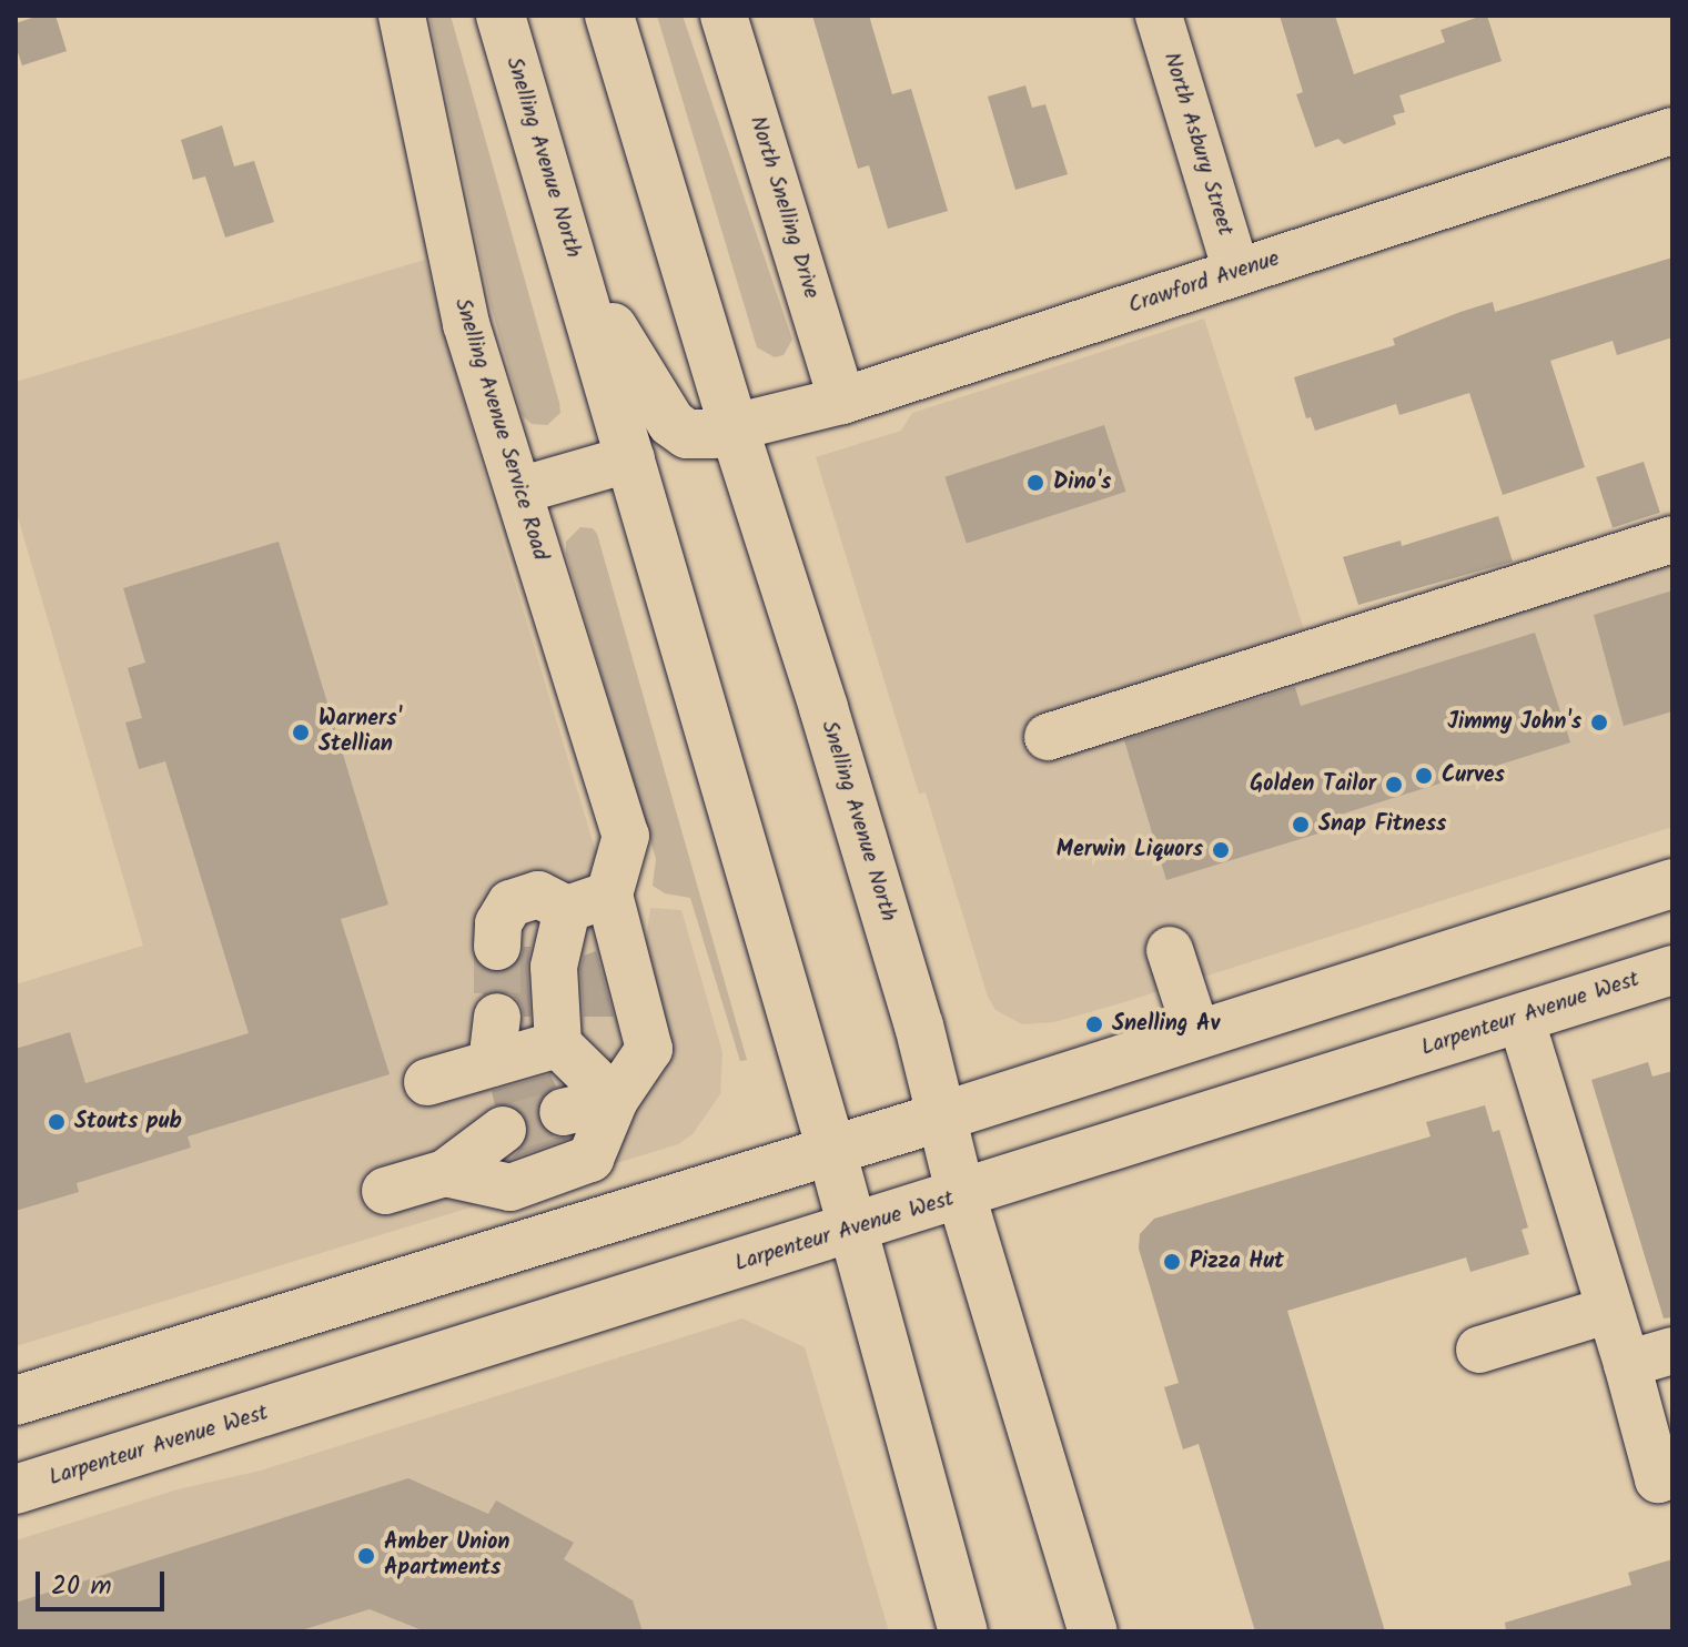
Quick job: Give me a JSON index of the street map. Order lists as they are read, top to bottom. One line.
{"streets":{"main road":["Snelling Avenue North","Larpenteur Avenue West"],"street":["North Asbury Street","North Snelling Drive","Crawford Avenue","Snelling Avenue Service Road"]},"crossings":[["North Asbury Street","Crawford Avenue"],["Snelling Avenue North","Crawford Avenue"],["Snelling Avenue North","Larpenteur Avenue West"],["North Snelling Drive","Crawford Avenue"]],"places":["Dino's","Jimmy John's","Warners' Stellian","Curves","Golden Tailor","Snap Fitness","Merwin Liquors","Snelling Av","Stouts pub","Pizza Hut","Amber Union Apartments"],"scale_bar":"20 m"}
